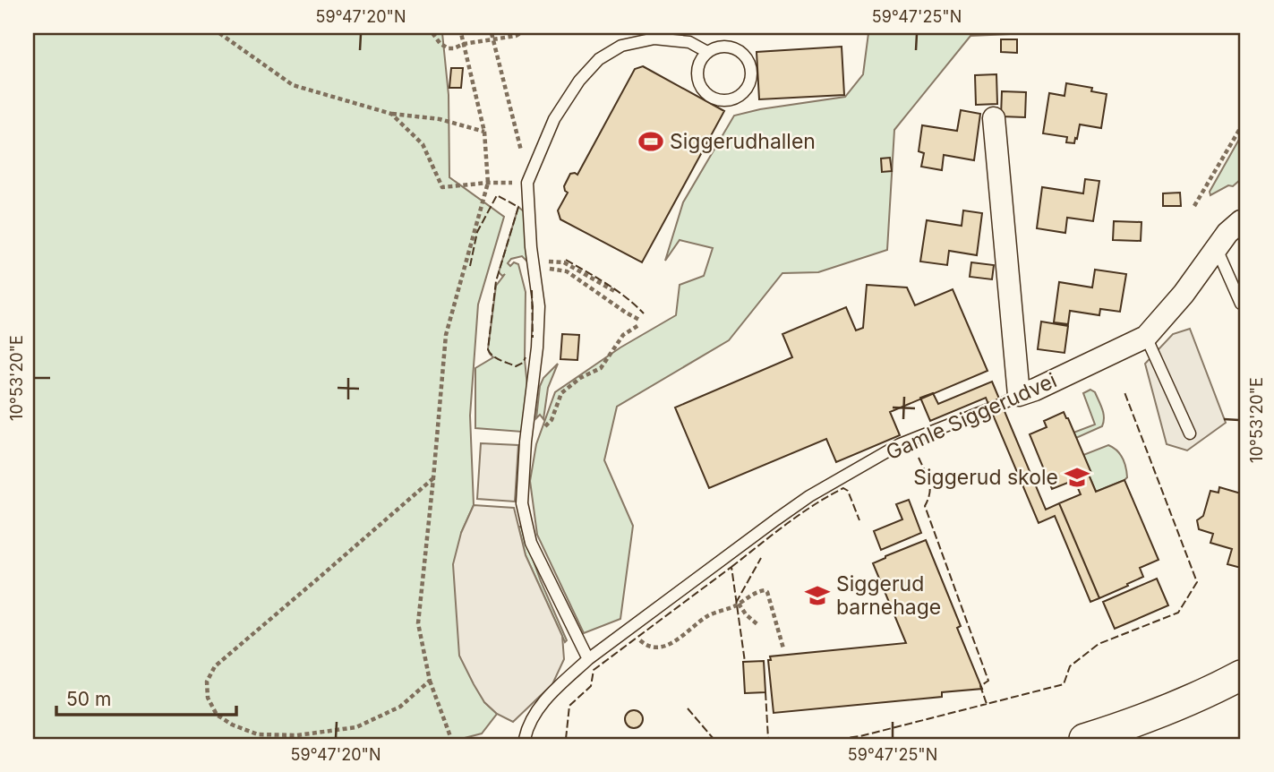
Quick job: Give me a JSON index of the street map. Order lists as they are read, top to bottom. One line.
{"streets":{"street":["Gamle Siggerudvei"]},"places":{"sports":["Siggerudhallen"],"school or university":["Siggerud skole","Siggerud barnehage"]},"scale_bar":"50 m","coordinates":["59°47'20\"N","59°47'25\"N","10°53'20\"E"]}
